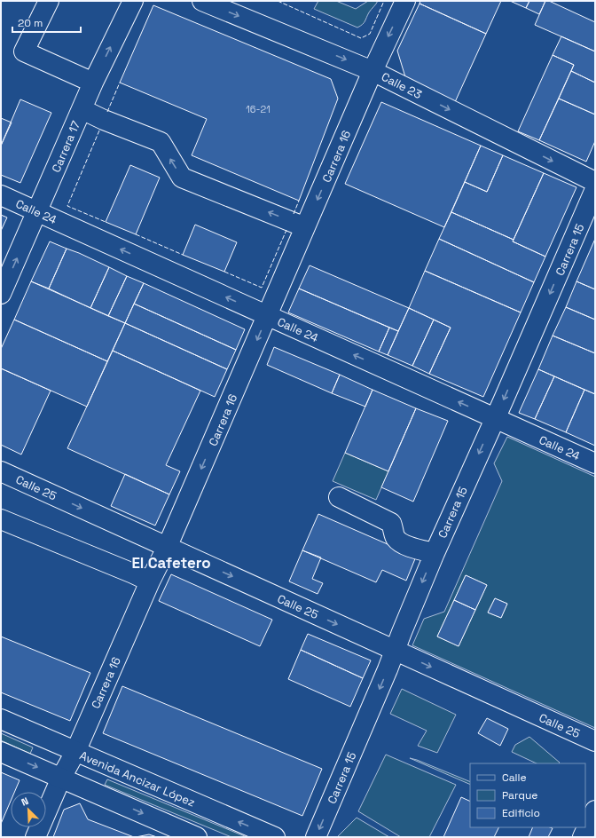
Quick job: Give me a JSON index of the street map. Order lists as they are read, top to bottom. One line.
{"streets":{"street":["Calle 23","Carrera 17","Carrera 16","Calle 24","Carrera 15","Calle 25","Avenida Ancizar López"]},"crossings":[["Calle 23","Carrera 16"],["Carrera 17","Calle 24"],["Carrera 16","Calle 24"],["Carrera 16","Calle 25"],["Carrera 16","Avenida Ancizar López"],["Calle 24","Carrera 15"],["Carrera 15","Calle 25"]],"one_way":["Carrera 17","Carrera 16","Carrera 15"],"districts":["El Cafetero"],"house_numbers":["16-21"],"legend":["Calle","Parque","Edificio"],"scale_bar":"20 m","north":"top left"}
